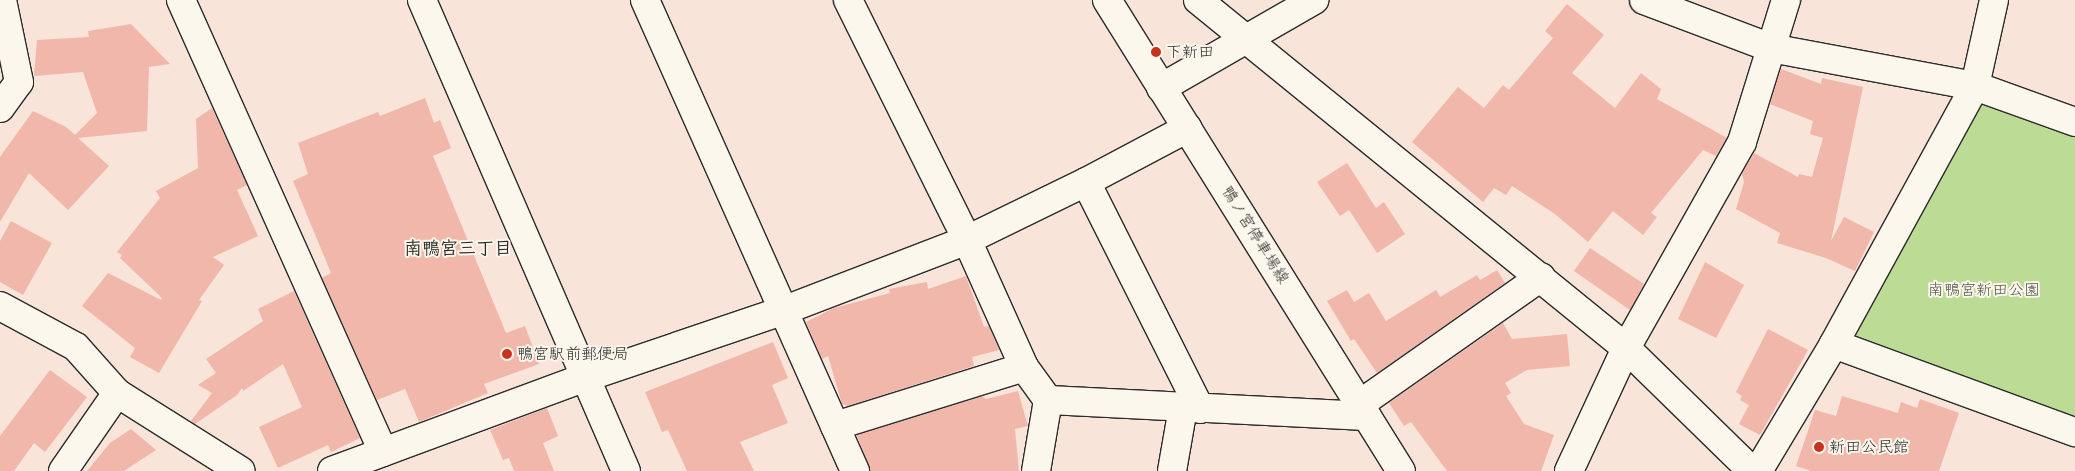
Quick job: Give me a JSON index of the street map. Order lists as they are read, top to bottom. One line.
{"streets":{"street":["鴨ノ宮停車場線"]},"districts":["南鴨宮三丁目"],"parks":["南鴨宮新田公園"],"places":["下新田","鴨宮駅前郵便局","新田公民館"]}
